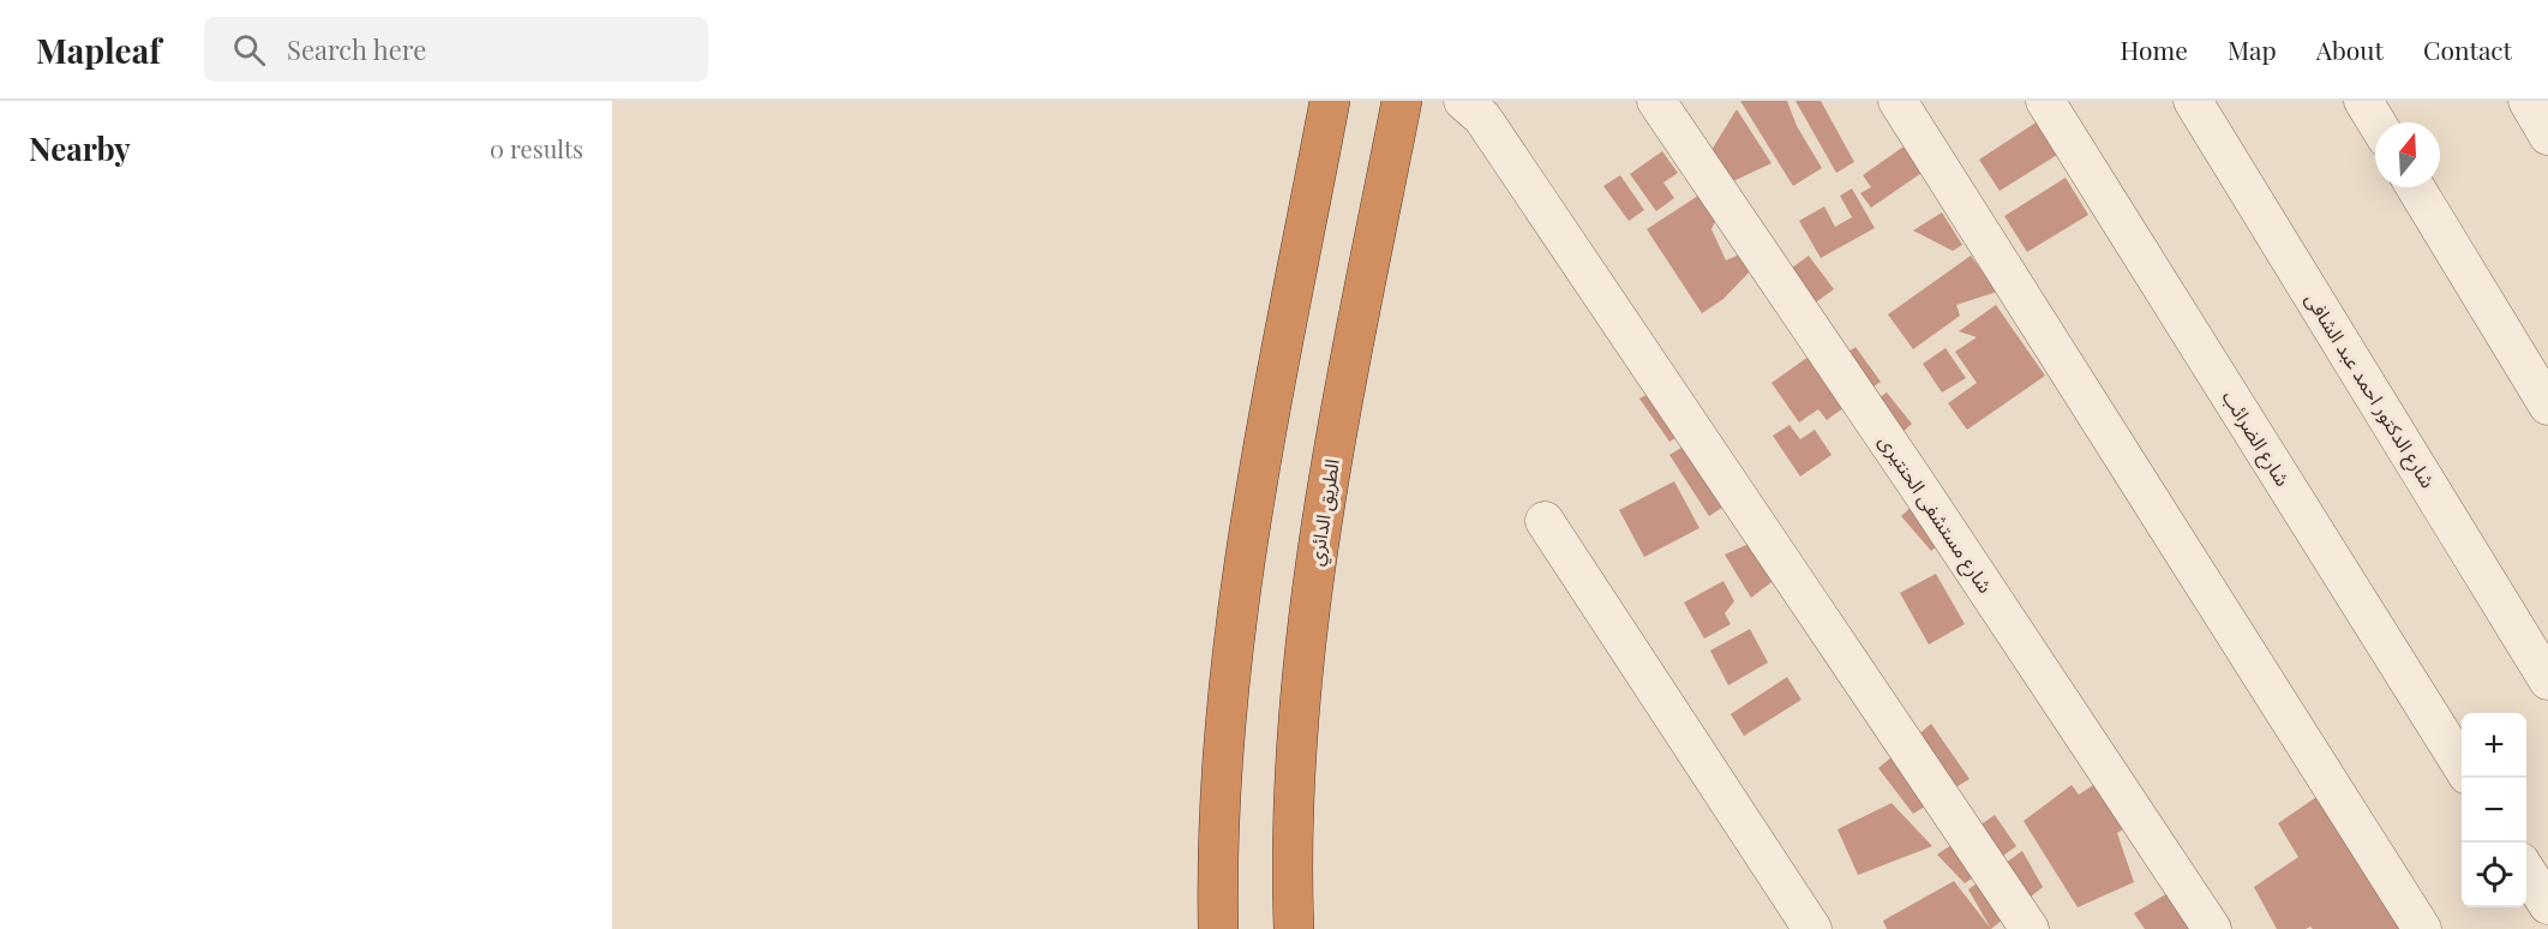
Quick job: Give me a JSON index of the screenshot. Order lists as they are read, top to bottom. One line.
{"streets":{"highway":["الطريق الدائري"],"street":["شارع الدكتور احمد عبد الشافى","شارع الضرائب","شارع مستشفى الحنتيرى"]},"north":"top","page":{"header":"Mapleaf","search":"Search here","nav":["Home","Map","About","Contact"],"heading":["Nearby","0 results"],"map_buttons":["+","−"]}}
